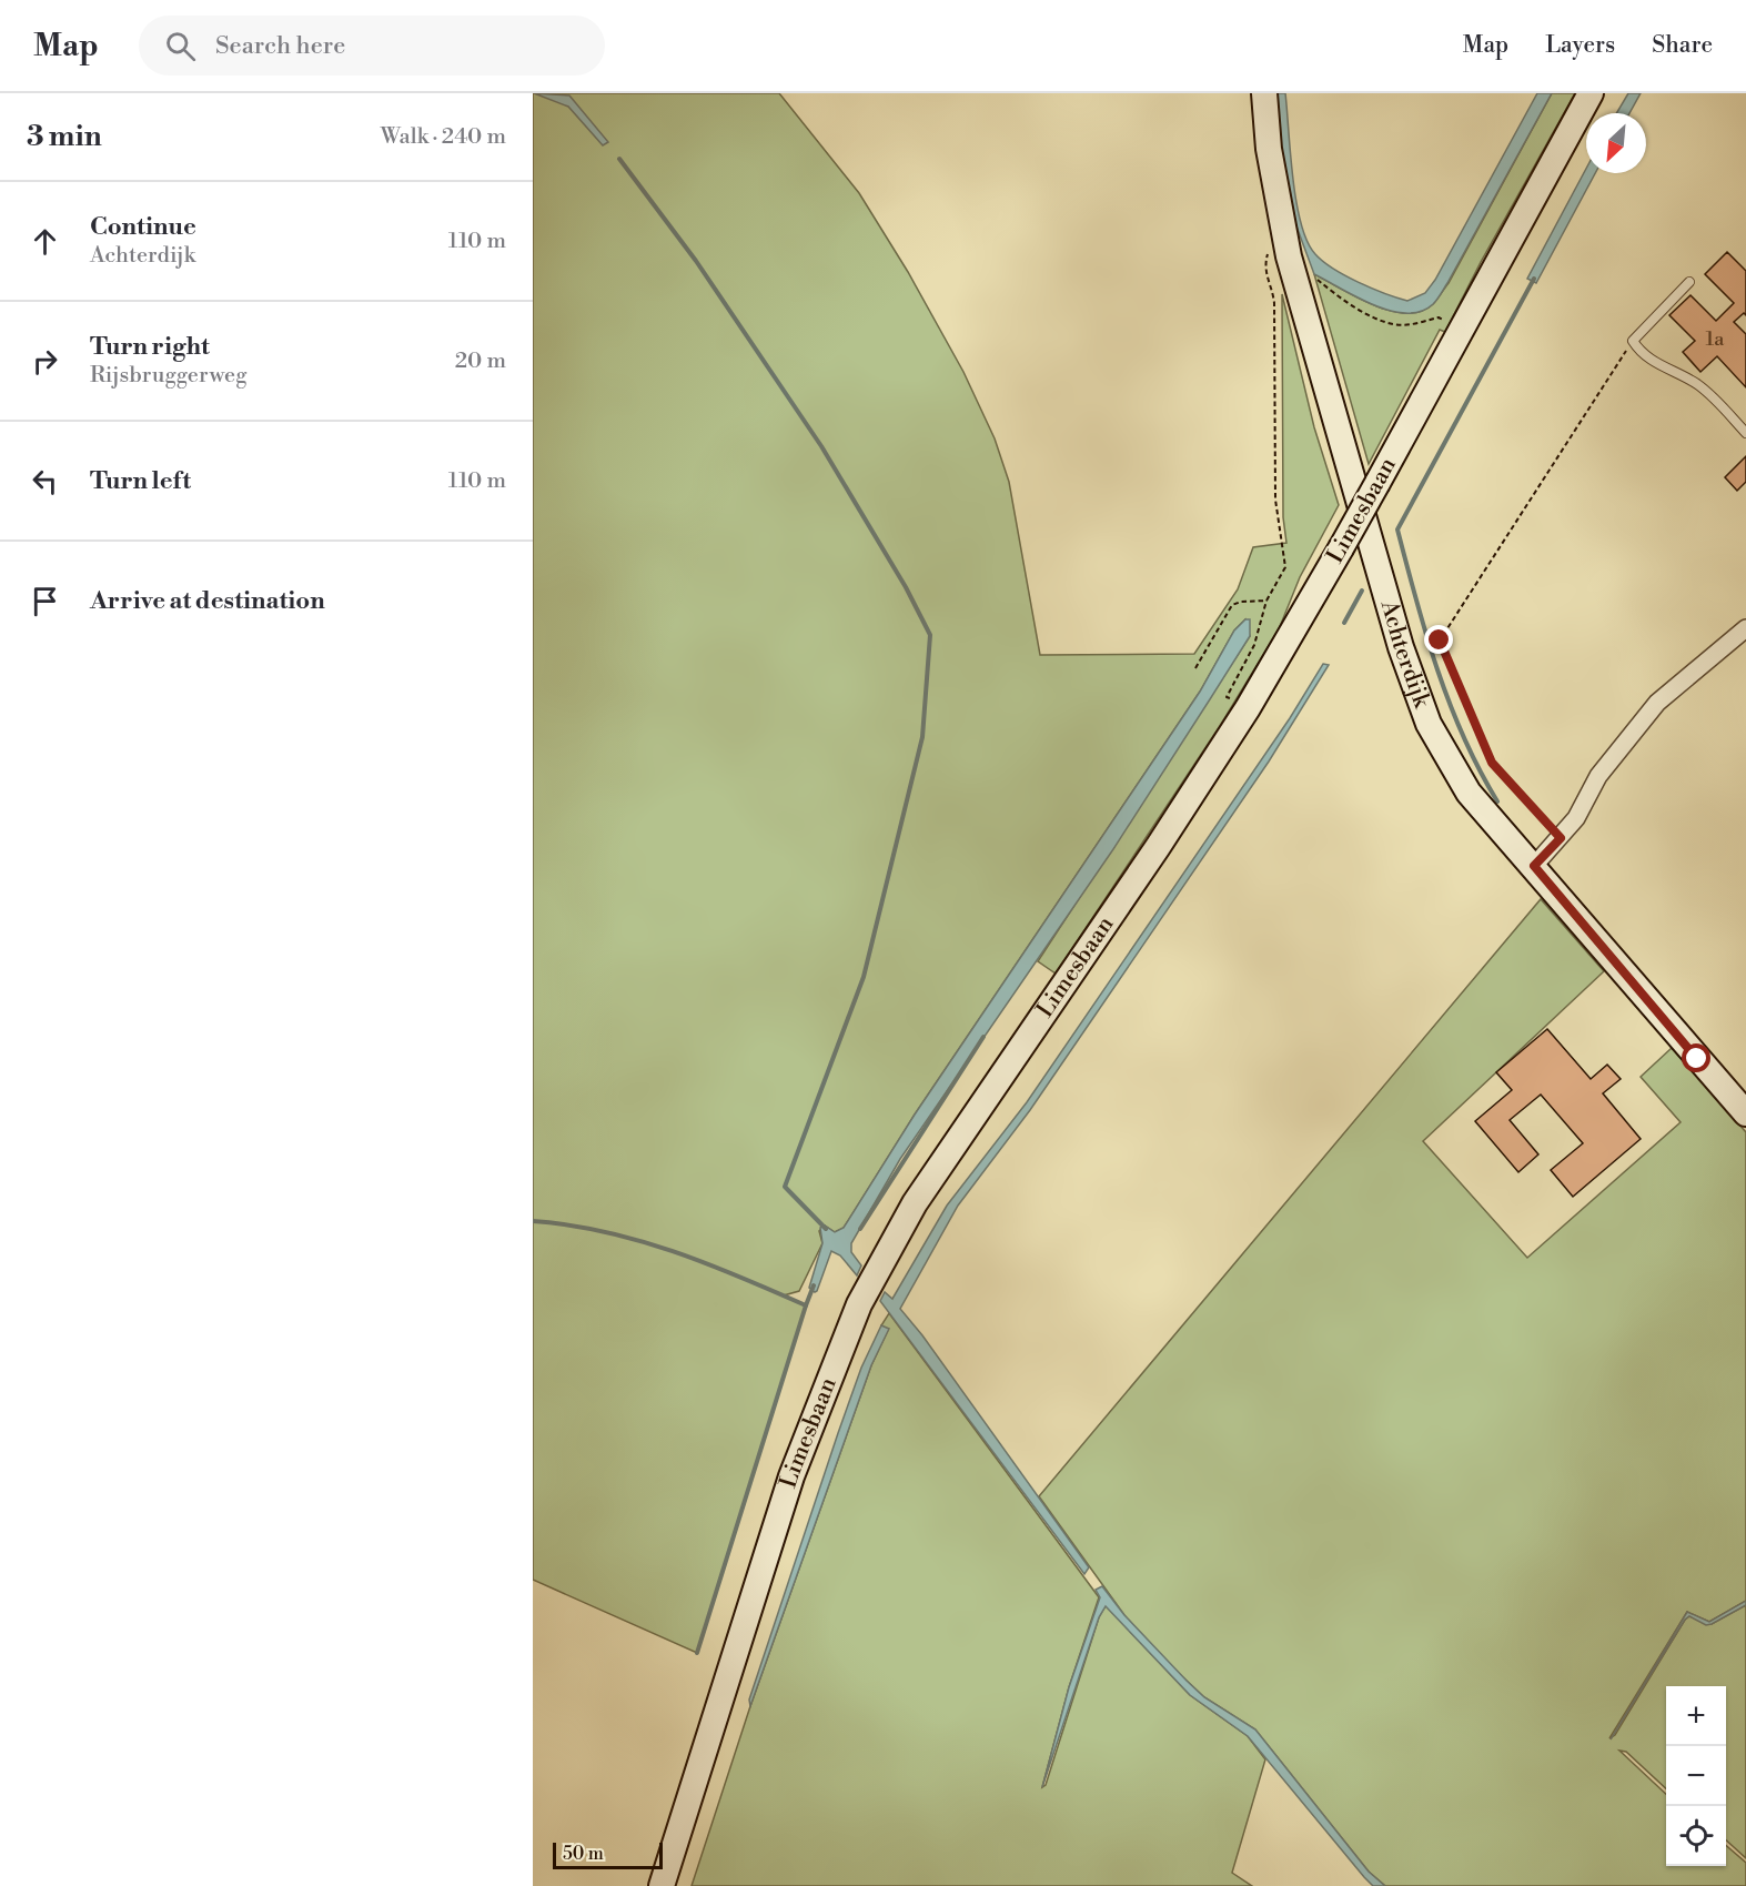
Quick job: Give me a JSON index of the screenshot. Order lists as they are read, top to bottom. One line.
{"streets":{"main road":["Limesbaan","Achterdijk"]},"house_numbers":["1a"],"scale_bar":"50 m","north":"bottom left","page":{"header":"Map","search":"Search here","nav":["Map","Layers","Share"],"heading":["3 min","Walk · 240 m"],"list":[["Continue","Achterdijk","110 m"],["Turn right","Rijsbruggerweg","20 m"],["Turn left","110 m"],"Arrive at destination"],"map_buttons":["+","−"],"scale":"50 m"}}
